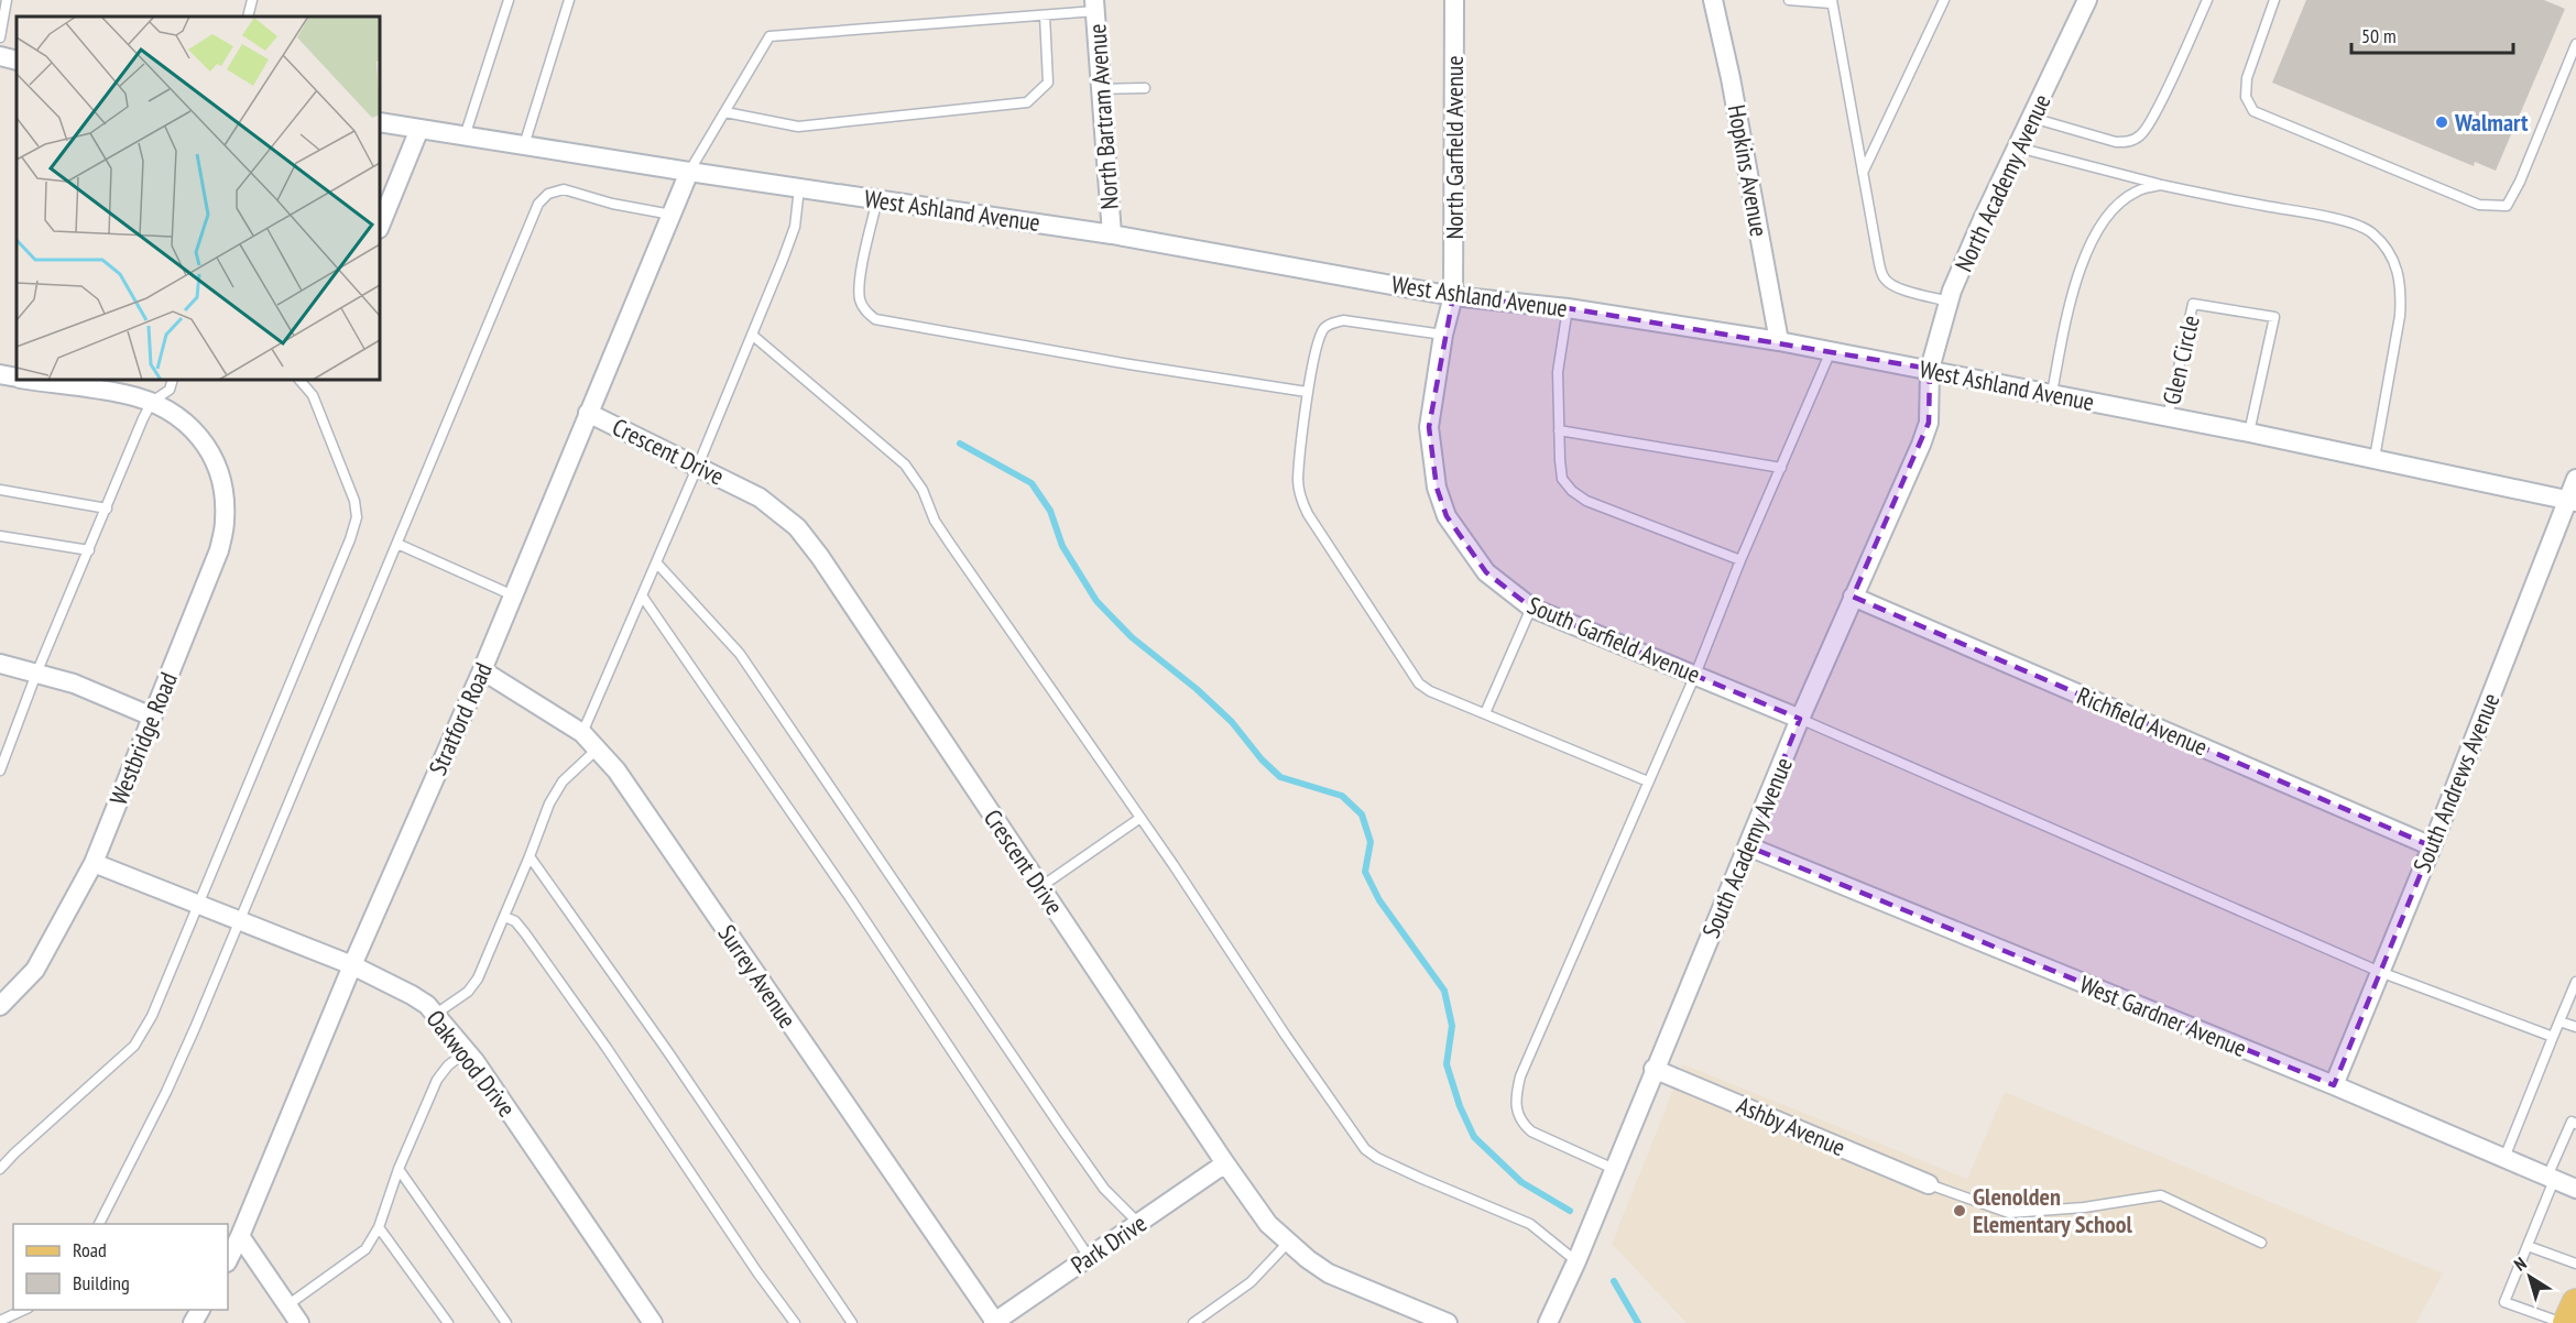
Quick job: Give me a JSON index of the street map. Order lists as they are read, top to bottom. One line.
{"streets":{"street":["North Bartram Avenue","North Garfield Avenue","Hopkins Avenue","North Academy Avenue","West Ashland Avenue","Crescent Drive","South Garfield Avenue","Stratford Road","Richfield Avenue","Westbridge Road","South Andrews Avenue","South Academy Avenue","Surrey Avenue","West Gardner Avenue","Oakwood Drive","Ashby Avenue","Park Drive"],"lane":["Glen Circle"]},"crossings":[["North Bartram Avenue","West Ashland Avenue"],["North Garfield Avenue","West Ashland Avenue"],["North Garfield Avenue","South Garfield Avenue"],["Hopkins Avenue","West Ashland Avenue"],["North Academy Avenue","West Ashland Avenue"],["North Academy Avenue","South Academy Avenue"],["West Ashland Avenue","Glen Circle"],["West Ashland Avenue","South Garfield Avenue"],["West Ashland Avenue","Stratford Road"],["West Ashland Avenue","South Andrews Avenue"],["West Ashland Avenue","South Academy Avenue"],["Crescent Drive","Stratford Road"],["Crescent Drive","Park Drive"],["South Garfield Avenue","South Academy Avenue"],["Stratford Road","Surrey Avenue"],["Stratford Road","Oakwood Drive"],["Richfield Avenue","South Andrews Avenue"],["Richfield Avenue","South Academy Avenue"],["Westbridge Road","Oakwood Drive"],["South Andrews Avenue","West Gardner Avenue"],["South Academy Avenue","West Gardner Avenue"],["South Academy Avenue","Ashby Avenue"],["Surrey Avenue","Park Drive"]],"places":["Walmart","Glenolden Elementary School"],"legend":["Road","Building"],"scale_bar":"50 m","north":"top left"}
